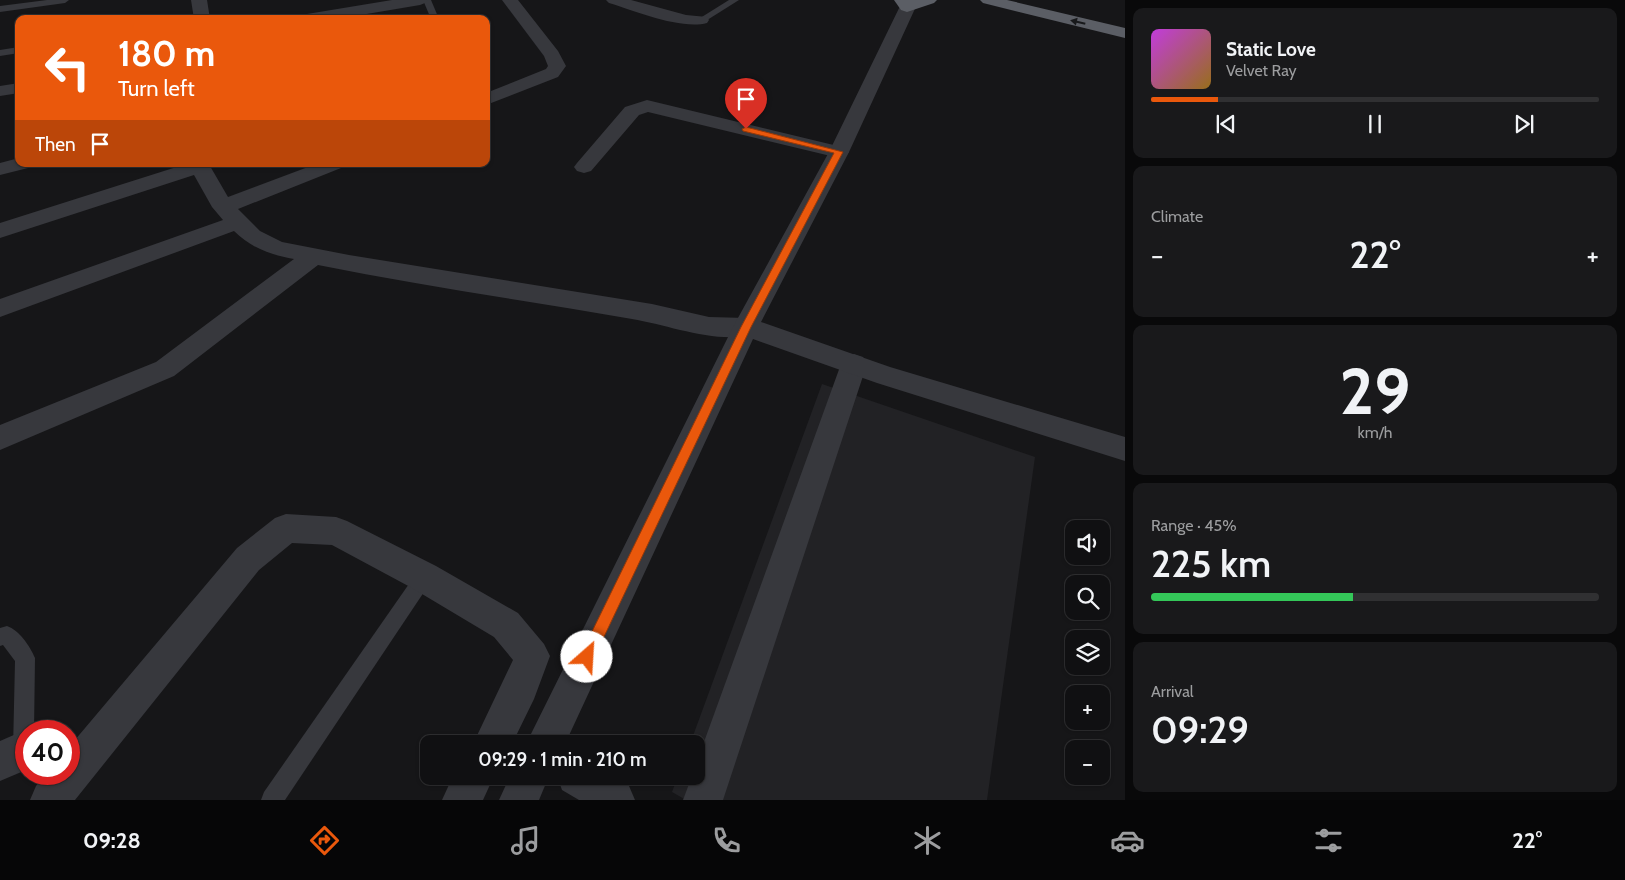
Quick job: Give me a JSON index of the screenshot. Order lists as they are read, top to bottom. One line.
{"page":{"turn":["180 m","Turn left"],"song":["Static Love","Velvet Ray"],"then":"Then","tile":["Climate",["29","km/h"],["Range · 45%","225 km"],["Arrival","09:29"]],"heat":["−","22°","+"],"map_buttons":["+","−"],"limit":"40","trip":"09:29 · 1 min · 210 m","tabs":["09:28","22°"]}}
